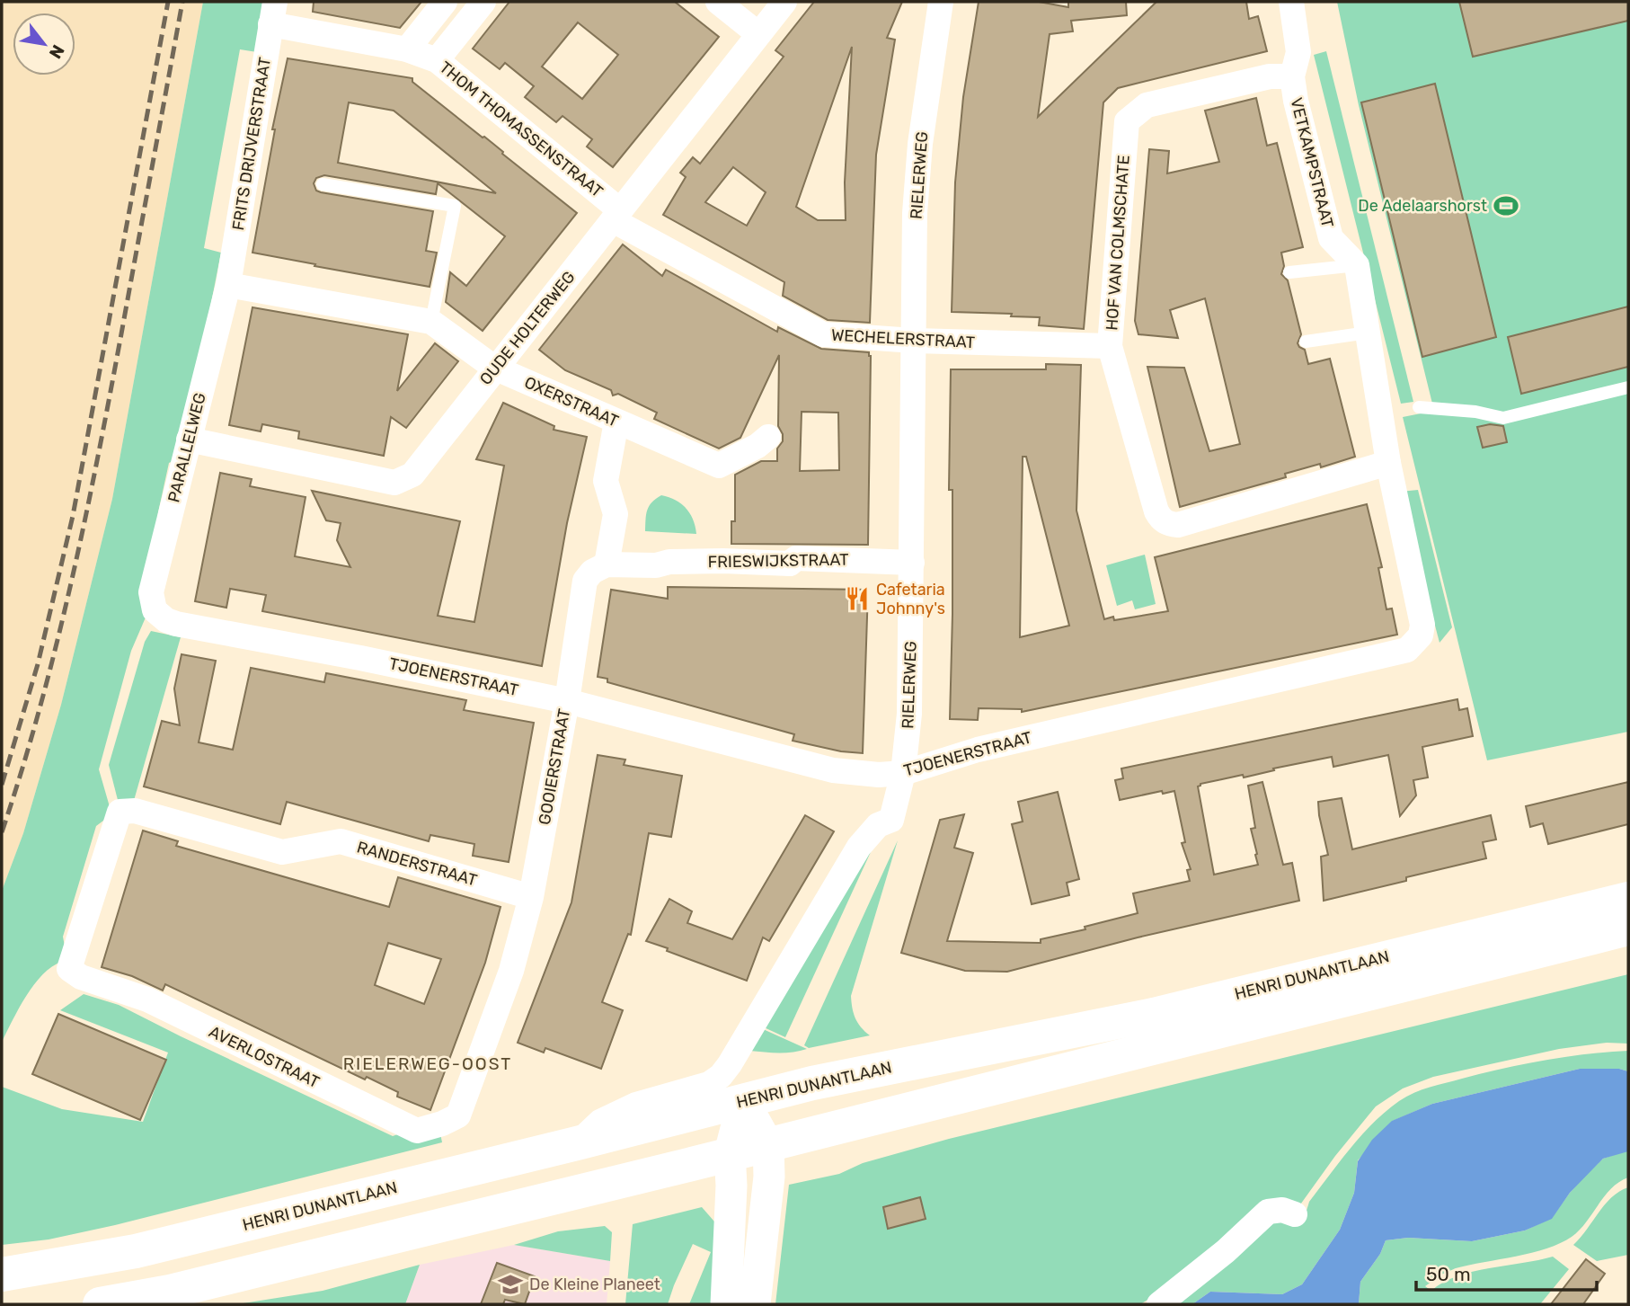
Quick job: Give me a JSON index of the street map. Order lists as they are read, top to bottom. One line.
{"streets":{"main road":["HENRI DUNANTLAAN"],"street":["THOM THOMASSENSTRAAT","FRITS DRIJVERSTRAAT","VETKAMPSTRAAT","RIELERWEG","HOF VAN COLMSCHATE","OUDE HOLTERWEG","WECHELERSTRAAT","OXERSTRAAT","PARALLELWEG","FRIESWIJKSTRAAT","TJOENERSTRAAT","GOOIERSTRAAT","RANDERSTRAAT","AVERLOSTRAAT"]},"crossings":[["THOM THOMASSENSTRAAT","FRITS DRIJVERSTRAAT"],["THOM THOMASSENSTRAAT","OUDE HOLTERWEG"],["THOM THOMASSENSTRAAT","WECHELERSTRAAT"],["FRITS DRIJVERSTRAAT","OXERSTRAAT"],["FRITS DRIJVERSTRAAT","PARALLELWEG"],["VETKAMPSTRAAT","HOF VAN COLMSCHATE"],["RIELERWEG","WECHELERSTRAAT"],["RIELERWEG","FRIESWIJKSTRAAT"],["RIELERWEG","TJOENERSTRAAT"],["RIELERWEG","HENRI DUNANTLAAN"],["HOF VAN COLMSCHATE","WECHELERSTRAAT"],["HOF VAN COLMSCHATE","TJOENERSTRAAT"],["OUDE HOLTERWEG","WECHELERSTRAAT"],["OUDE HOLTERWEG","OXERSTRAAT"],["OUDE HOLTERWEG","PARALLELWEG"],["OXERSTRAAT","PARALLELWEG"],["PARALLELWEG","TJOENERSTRAAT"],["FRIESWIJKSTRAAT","GOOIERSTRAAT"],["TJOENERSTRAAT","GOOIERSTRAAT"],["GOOIERSTRAAT","RANDERSTRAAT"],["GOOIERSTRAAT","AVERLOSTRAAT"],["RANDERSTRAAT","AVERLOSTRAAT"]],"districts":["RIELERWEG-OOST"],"places":{"sports":["De Adelaarshorst"],"restaurant":["Cafetaria Johnny's"],"school or university":["De Kleine Planeet"]},"scale_bar":"50 m","north":"bottom right"}
